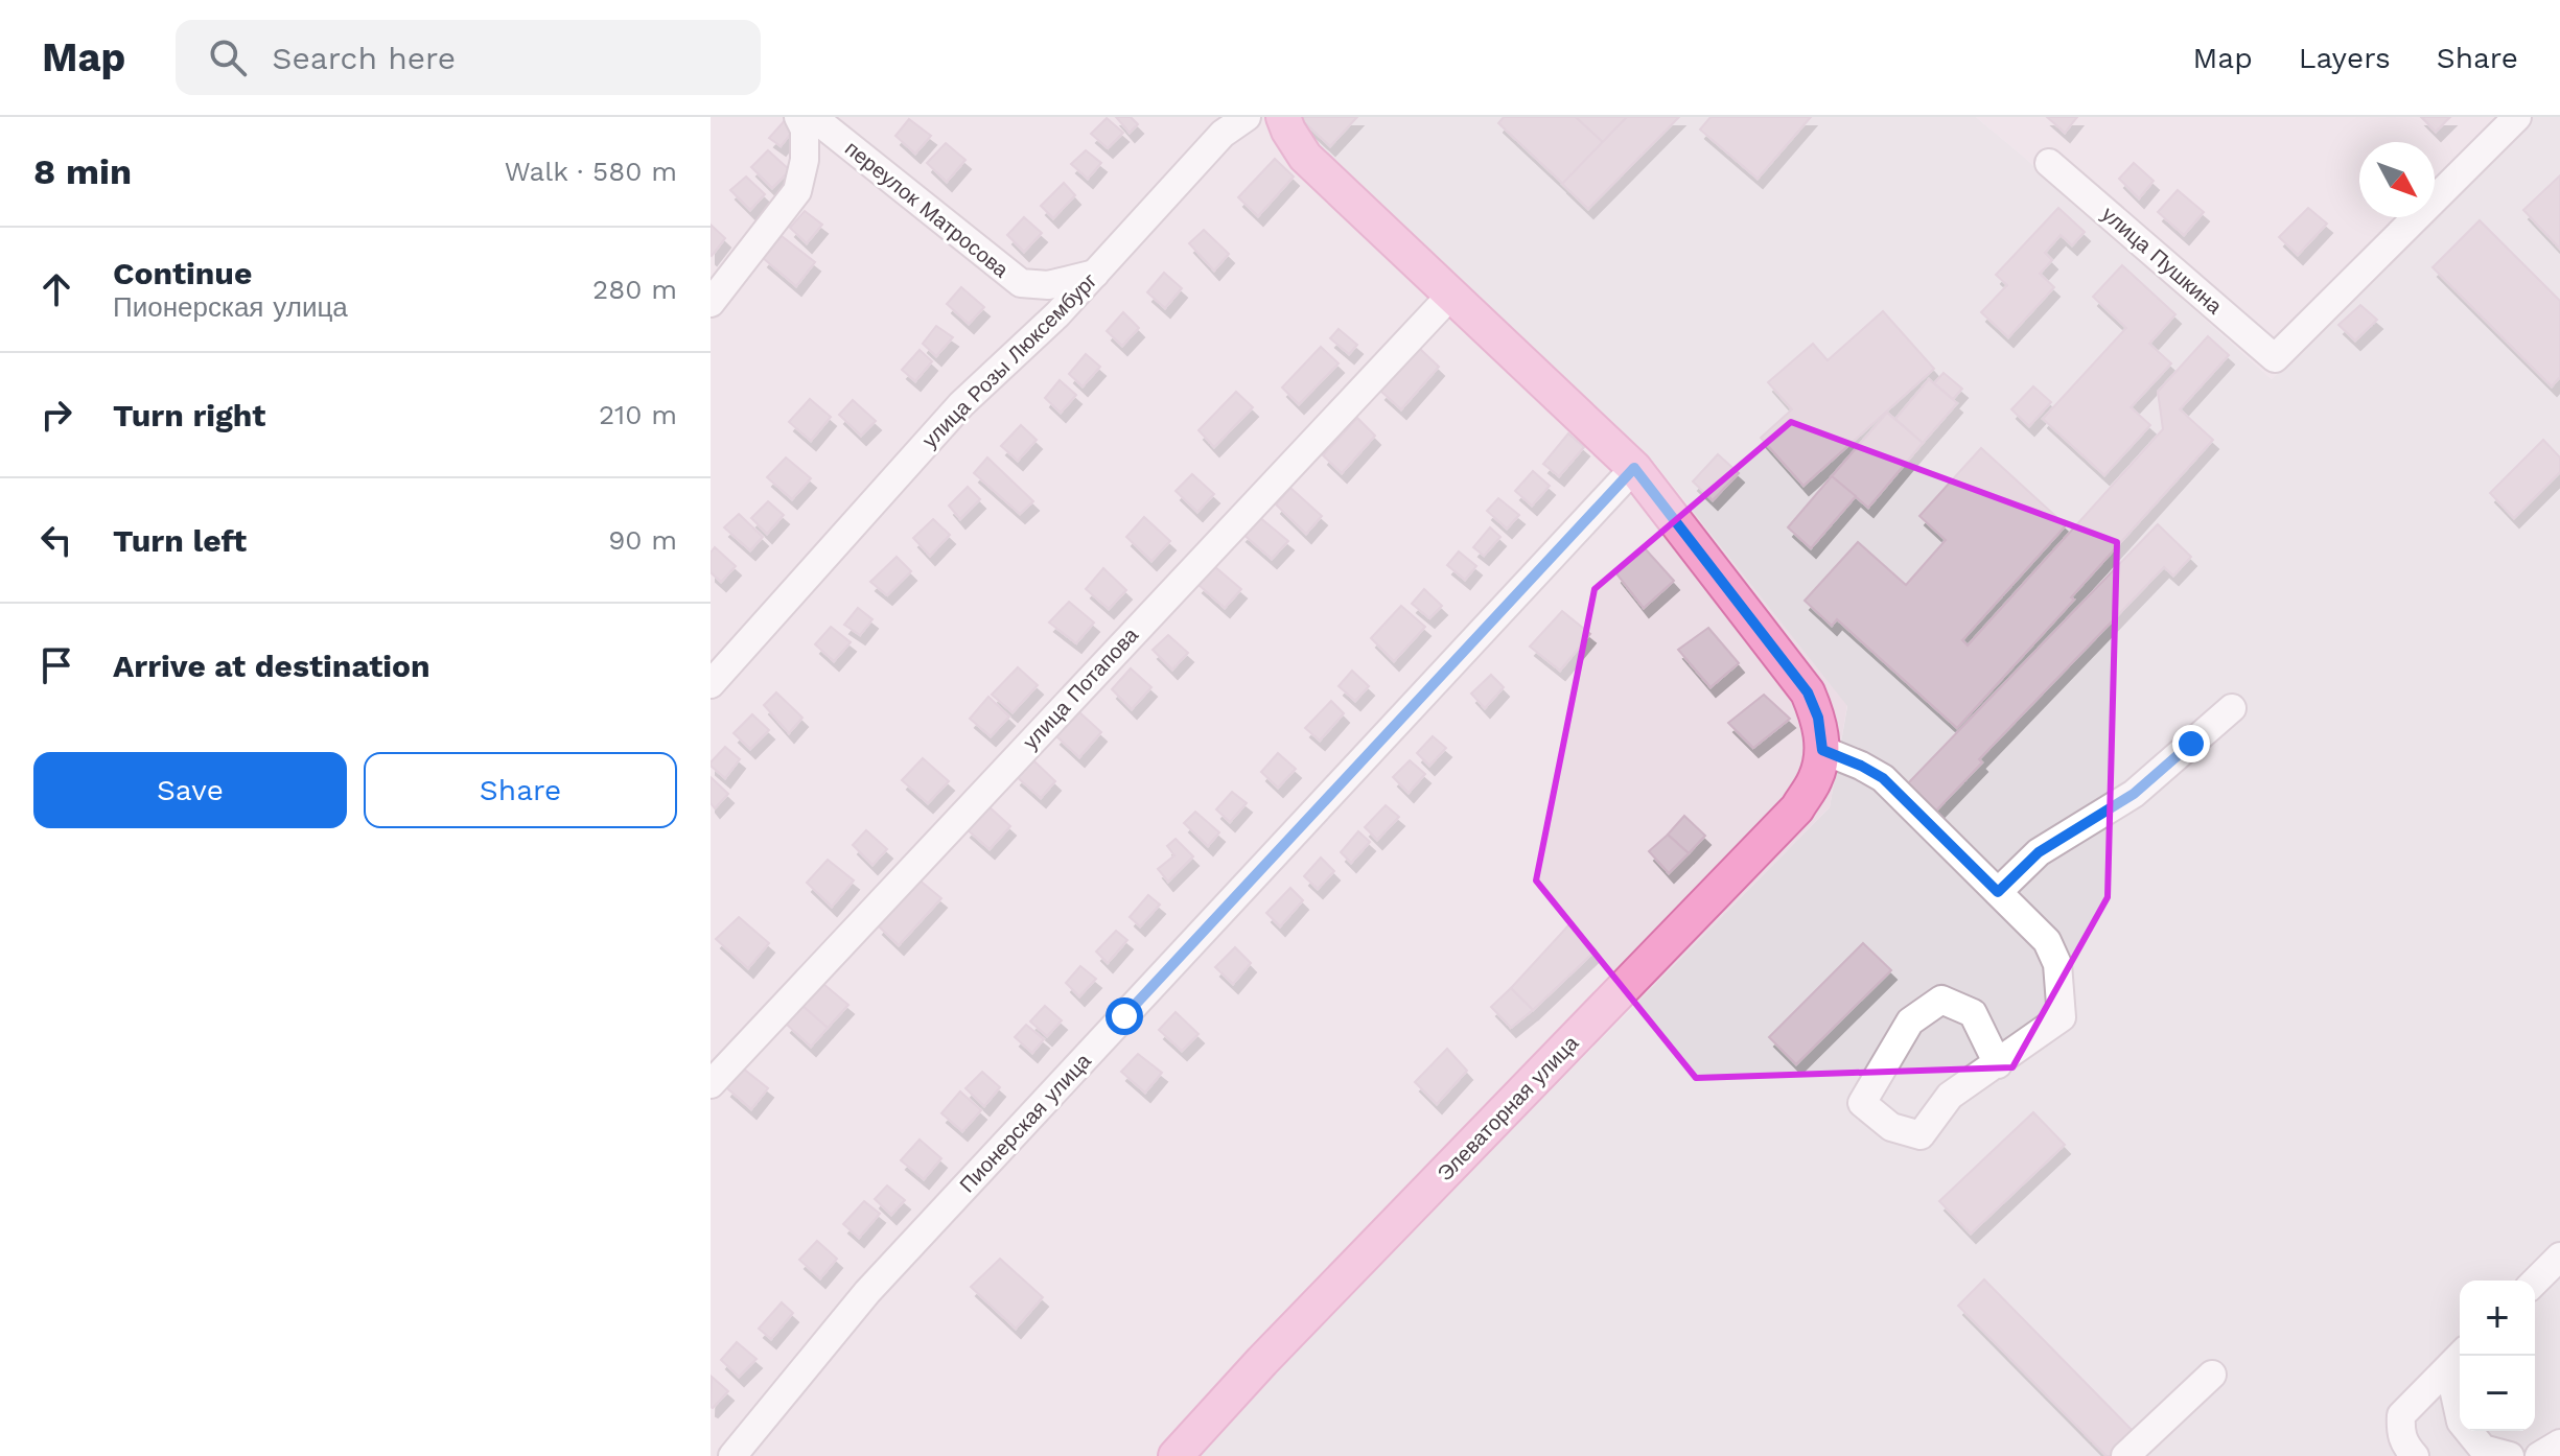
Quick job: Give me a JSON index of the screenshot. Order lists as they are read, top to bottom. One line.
{"streets":{"main road":["Элеваторная улица"],"street":["переулок Матросова","улица Пушкина","улица Розы Люксембург","улица Потапова","Пионерская улица"]},"crossings":[["переулок Матросова","улица Розы Люксембург"]],"north":"bottom right","page":{"header":"Map","search":"Search here","nav":["Map","Layers","Share"],"heading":["8 min","Walk · 580 m"],"list":[["Continue","Пионерская улица","280 m"],["Turn right","210 m"],["Turn left","90 m"],"Arrive at destination"],"buttons":["Save","Share"],"map_buttons":["+","−"]}}
